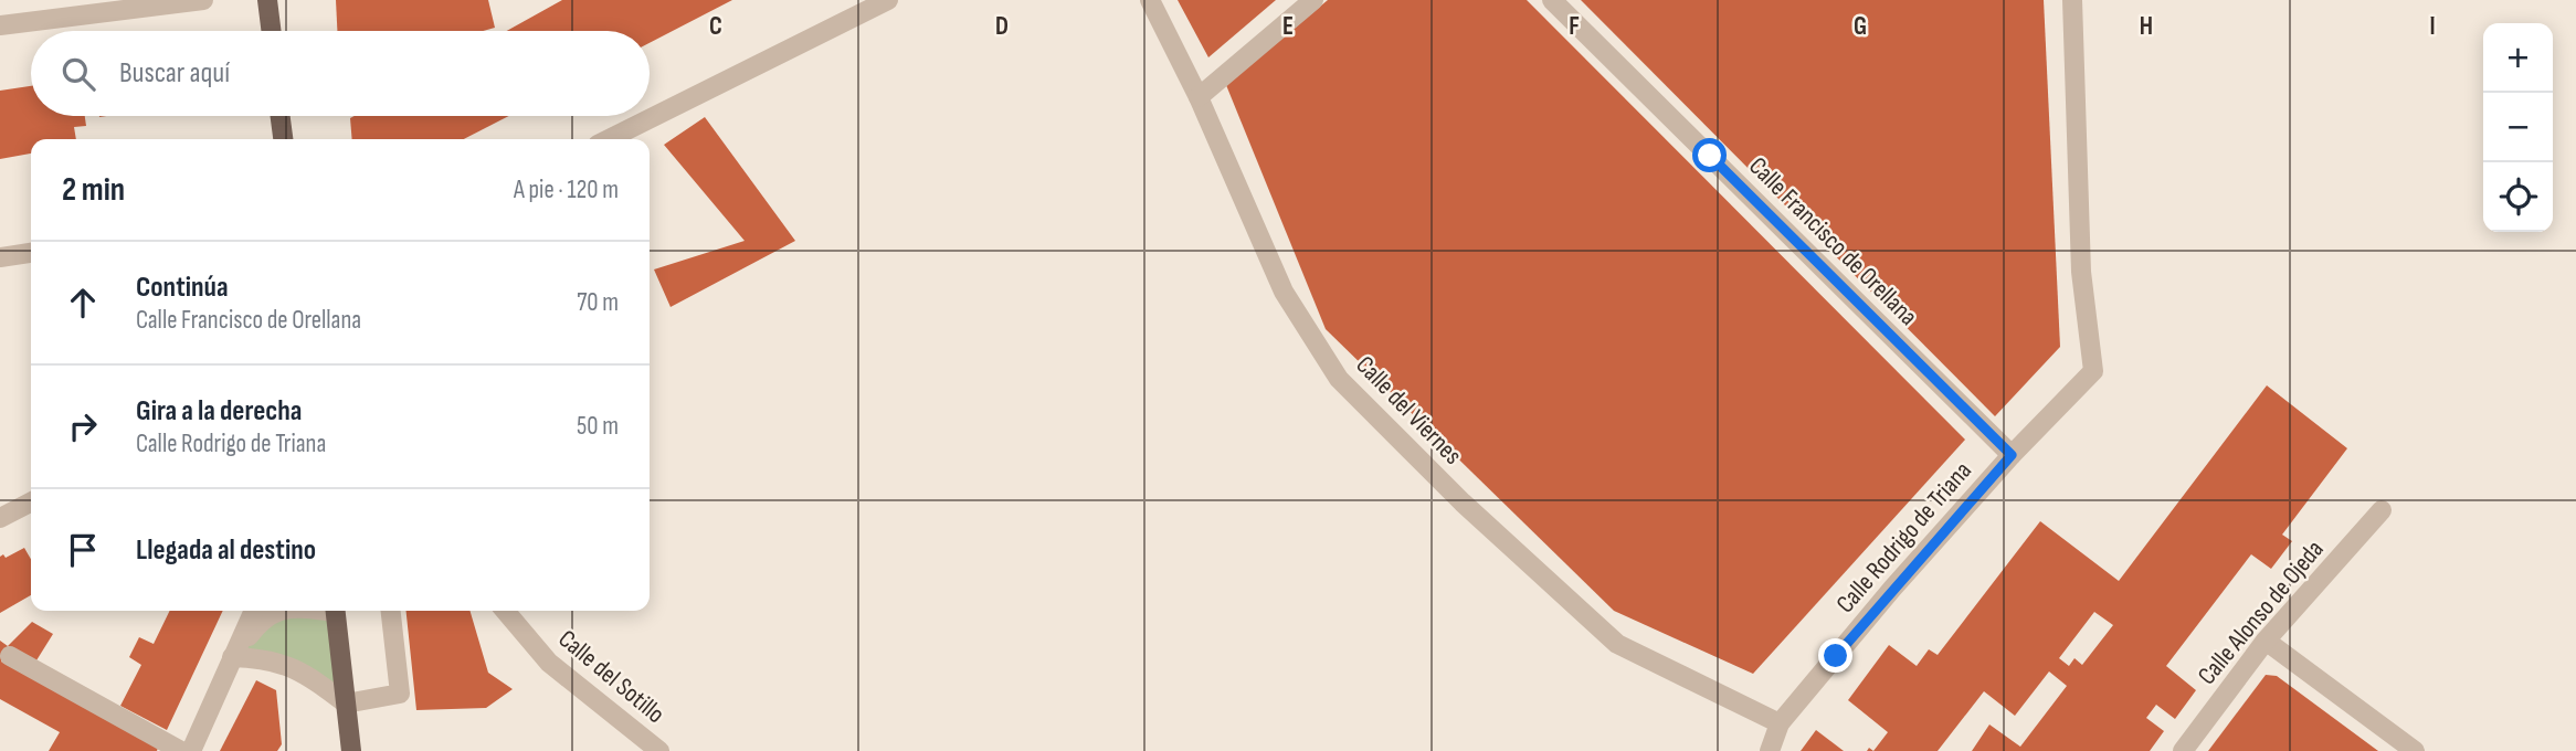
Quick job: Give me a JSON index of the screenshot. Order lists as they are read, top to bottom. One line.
{"streets":{"street":["Calle Francisco de Orellana","Calle del Viernes","Calle Rodrigo de Triana","Calle Alonso de Ojeda","Calle del Sotillo"]},"crossings":[["Calle Francisco de Orellana","Calle Rodrigo de Triana"],["Calle del Viernes","Calle Rodrigo de Triana"]],"page":{"map_buttons":["+","−"],"search":"Buscar aquí","heading":["2 min","A pie · 120 m"],"list":[["Continúa","Calle Francisco de Orellana","70 m"],["Gira a la derecha","Calle Rodrigo de Triana","50 m"],"Llegada al destino"]},"grid":{"columns":["C","D","E","F","G","H","I"]}}
